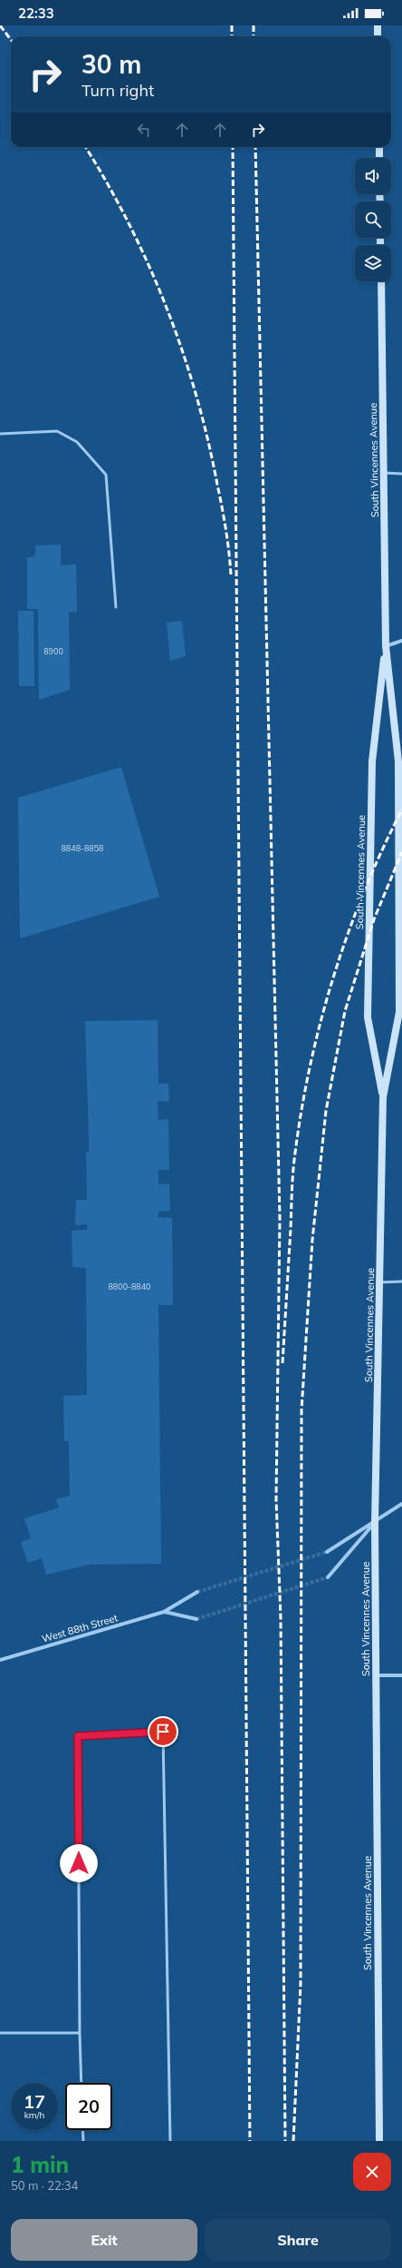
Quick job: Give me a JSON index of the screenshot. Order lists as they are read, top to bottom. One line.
{"streets":{"main road":["South Vincennes Avenue"],"street":["West 88th Street"]},"house_numbers":["8900","8848-8858","8800-8840"],"page":{"status":"22:33","turn":["30 m","Turn right"],"speed":"17 km/h","limit":"20","heading":["1 min","50 m · 22:34"],"buttons":["Exit","Share"]}}
